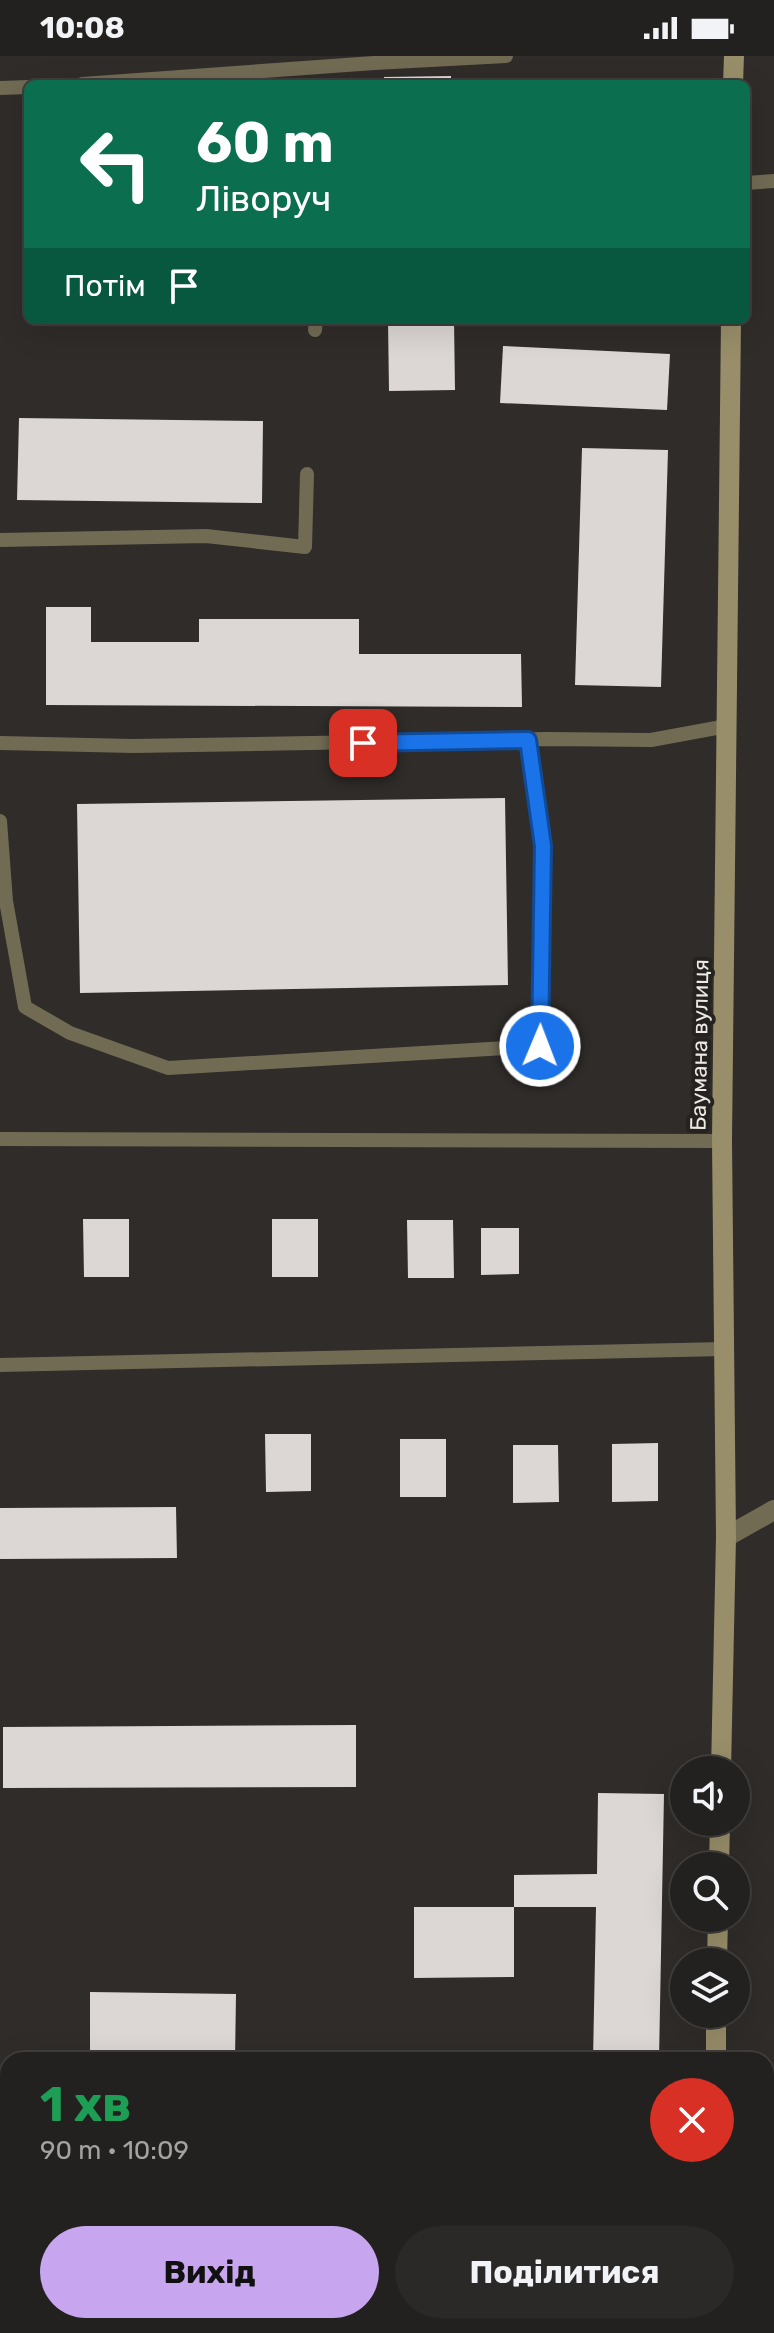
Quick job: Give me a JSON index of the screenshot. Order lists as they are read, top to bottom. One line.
{"streets":{"main road":["Баумана вулиця"]},"page":{"status":"10:08","turn":["60 m","Ліворуч"],"then":"Потім","heading":["1 хв","90 m · 10:09"],"buttons":["Вихід","Поділитися"]}}
